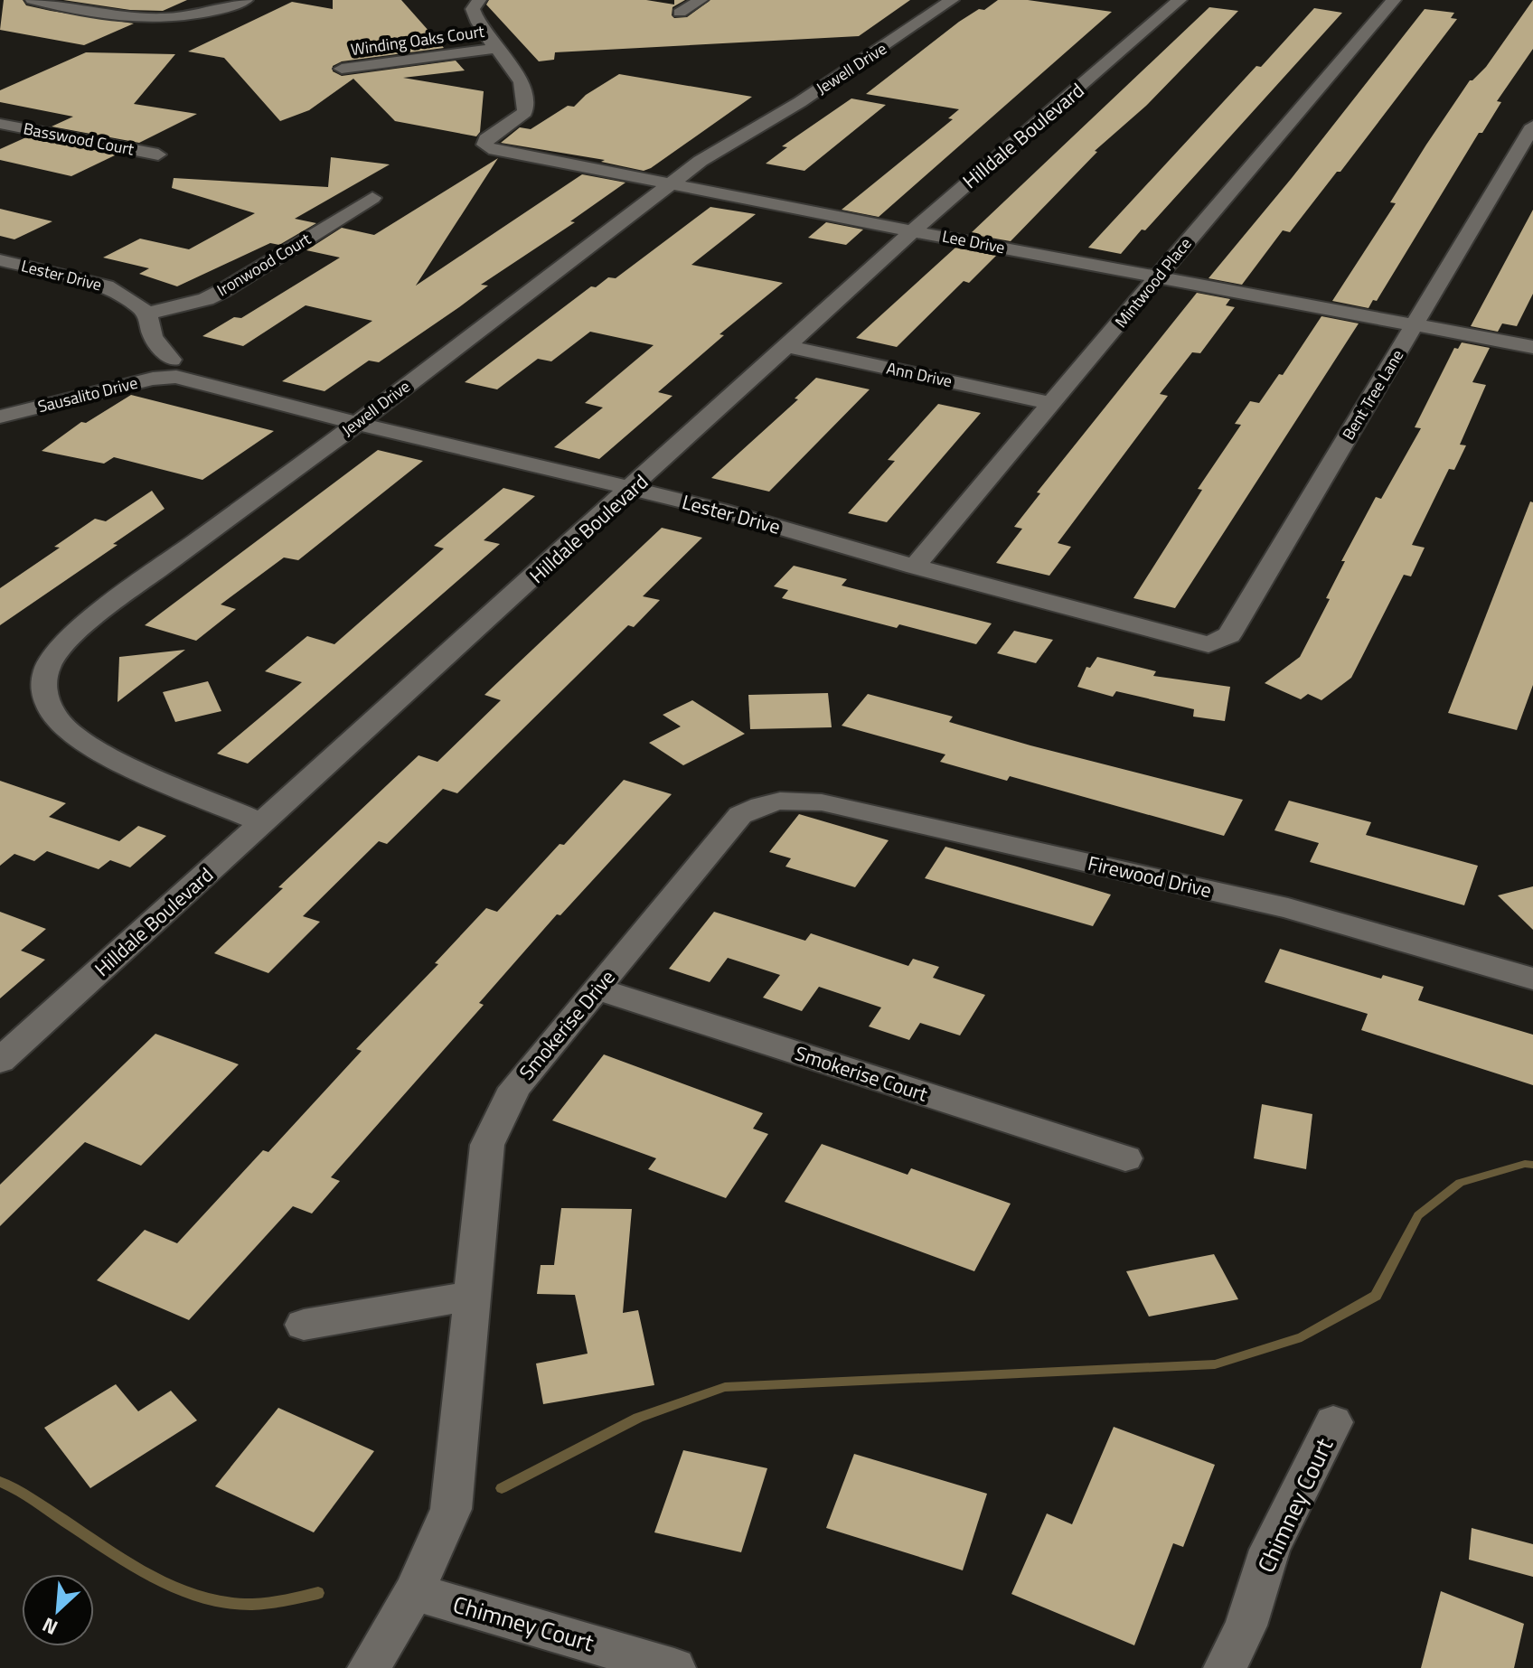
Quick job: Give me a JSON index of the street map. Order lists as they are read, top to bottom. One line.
{"streets":{"street":["Winding Oaks Court","Jewell Drive","Hilldale Boulevard","Basswood Court","Lee Drive","Ironwood Court","Lester Drive","Mintwood Place","Ann Drive","Sausalito Drive","Bent Tree Lane","Firewood Drive","Smokerise Drive","Smokerise Court","Chimney Court"]},"crossings":[["Winding Oaks Court","Lee Drive"],["Jewell Drive","Hilldale Boulevard"],["Jewell Drive","Lee Drive"],["Jewell Drive","Lester Drive"],["Hilldale Boulevard","Lee Drive"],["Hilldale Boulevard","Lester Drive"],["Hilldale Boulevard","Ann Drive"],["Lee Drive","Mintwood Place"],["Lee Drive","Bent Tree Lane"],["Ironwood Court","Lester Drive"],["Lester Drive","Mintwood Place"],["Lester Drive","Sausalito Drive"],["Lester Drive","Bent Tree Lane"],["Mintwood Place","Ann Drive"],["Firewood Drive","Smokerise Drive"],["Smokerise Drive","Smokerise Court"],["Smokerise Drive","Chimney Court"]],"north":"bottom left"}
